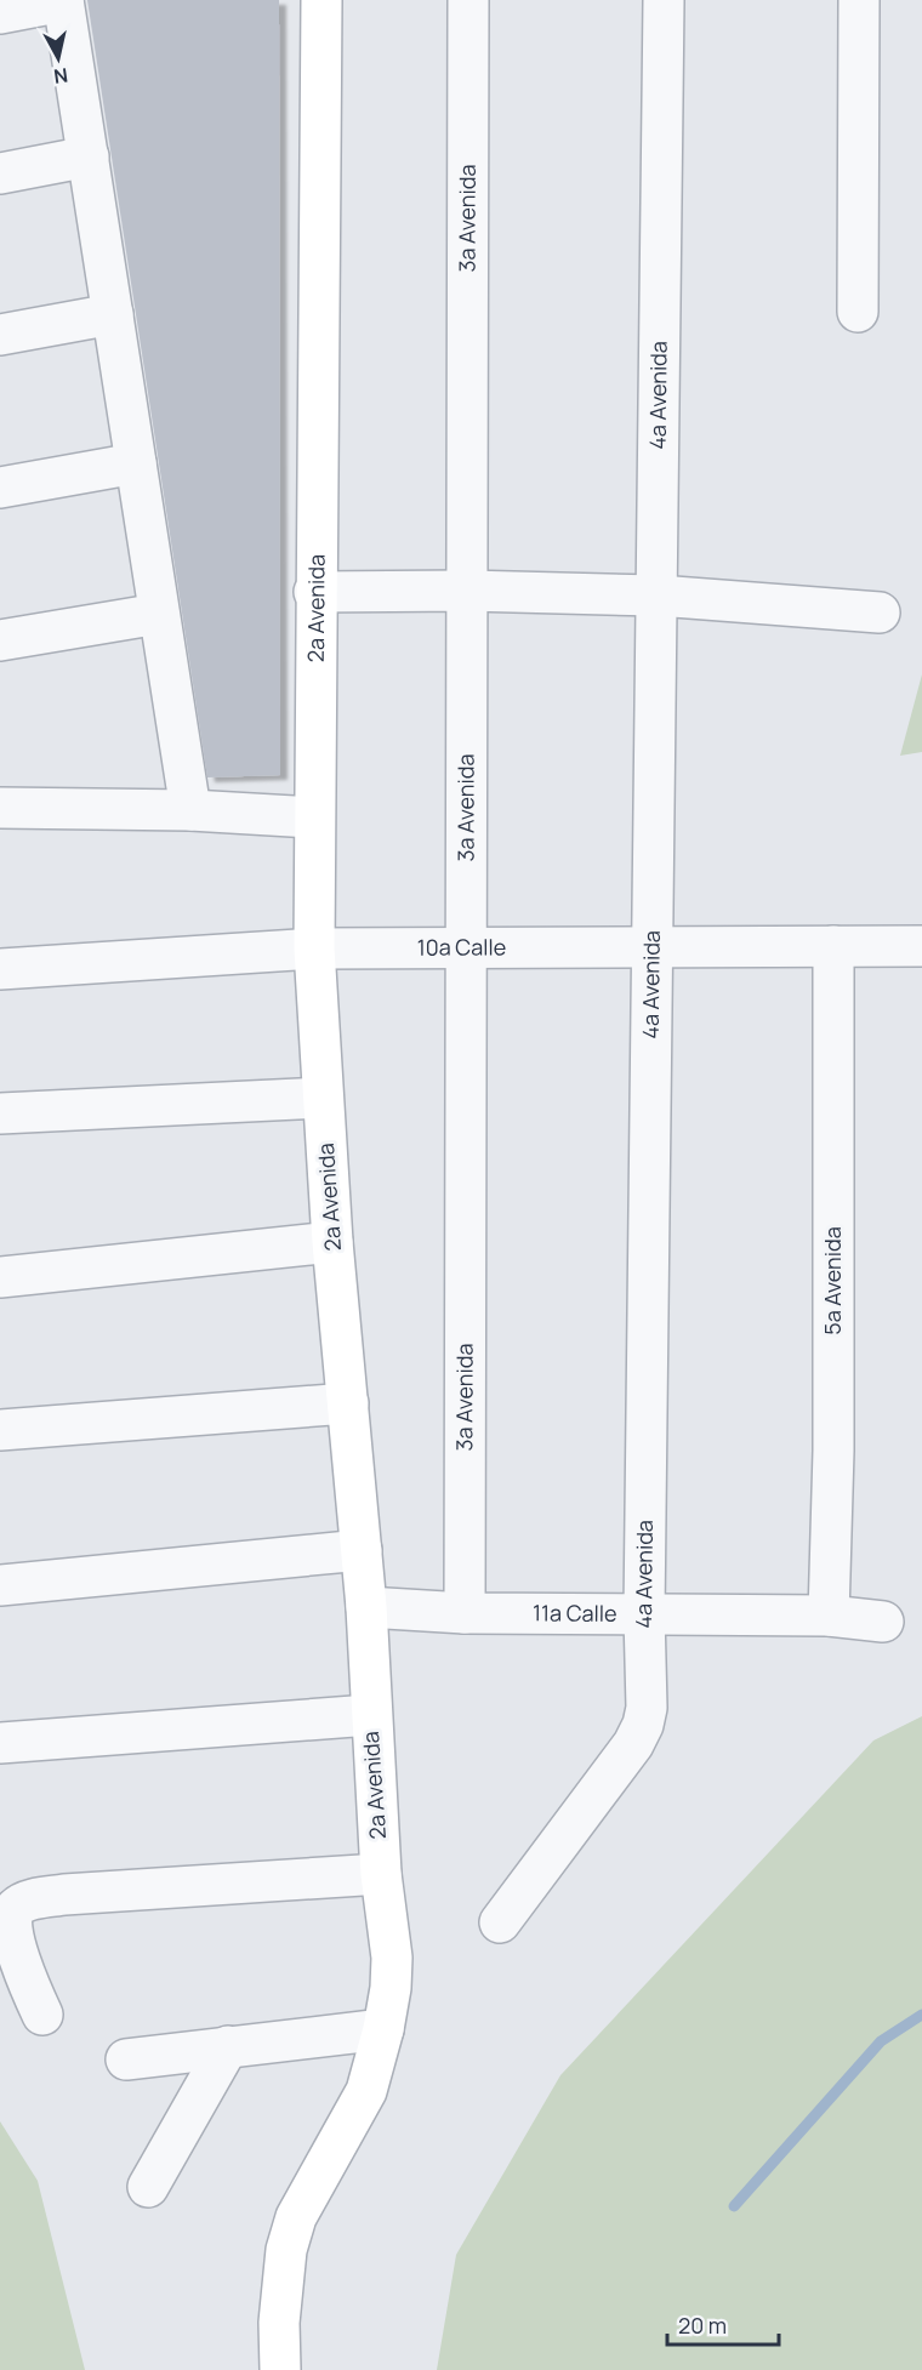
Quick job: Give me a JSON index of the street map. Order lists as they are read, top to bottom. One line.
{"streets":{"main road":["2a Avenida"],"street":["3a Avenida","4a Avenida","10a Calle","5a Avenida","11a Calle"]},"crossings":[["3a Avenida","10a Calle"],["3a Avenida","11a Calle"],["4a Avenida","10a Calle"],["4a Avenida","11a Calle"],["2a Avenida","10a Calle"],["2a Avenida","11a Calle"],["10a Calle","5a Avenida"],["5a Avenida","11a Calle"]],"scale_bar":"20 m","north":"bottom"}
